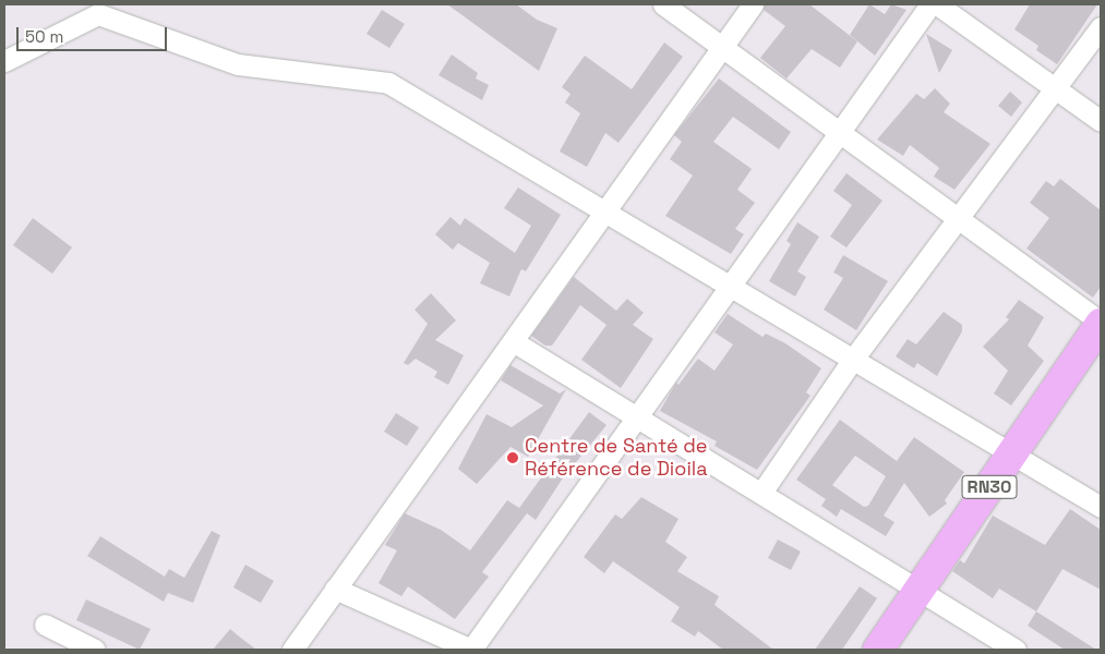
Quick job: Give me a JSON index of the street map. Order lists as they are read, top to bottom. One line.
{"streets":{"main road":["RN30"]},"places":["Centre de Santé de Référence de Dioila"],"scale_bar":"50 m"}
